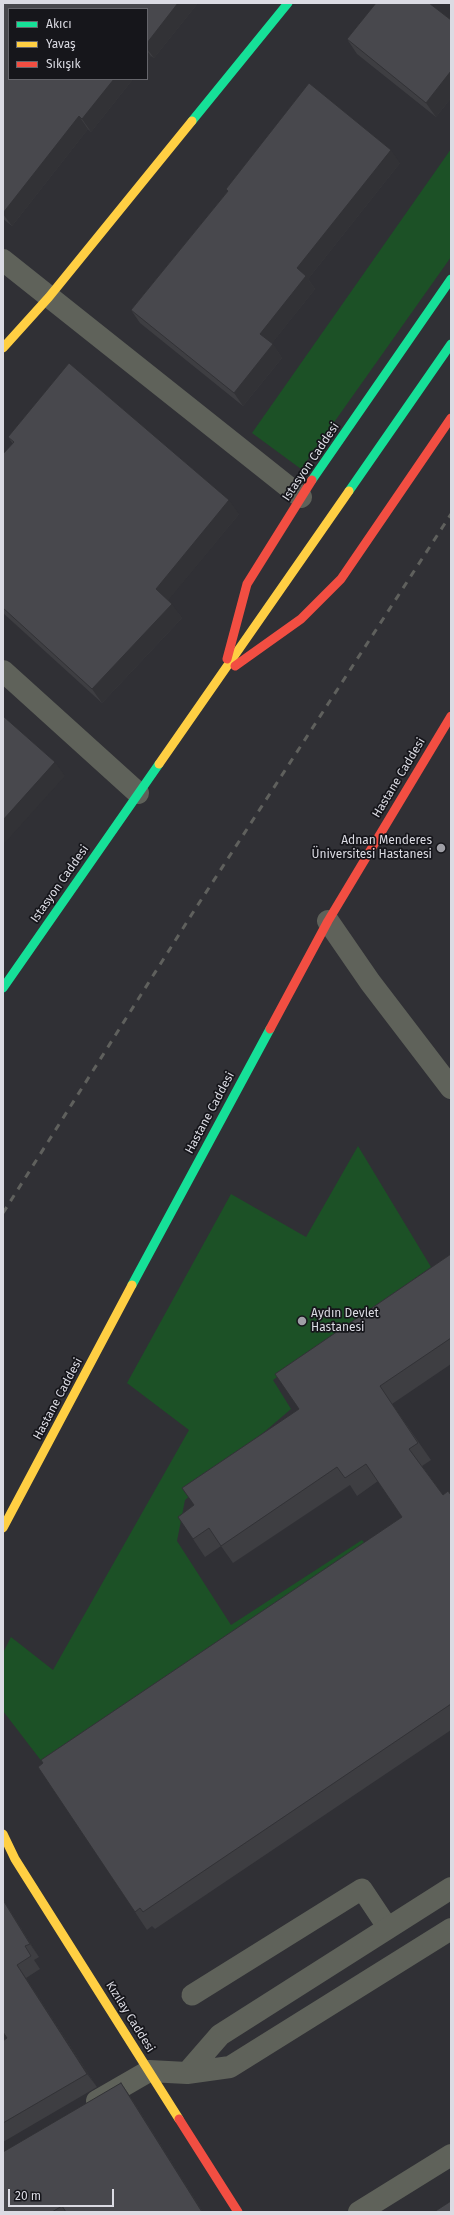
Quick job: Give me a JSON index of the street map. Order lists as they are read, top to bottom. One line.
{"streets":{"street":["Istasyon Caddesi","Hastane Caddesi","Kızılay Caddesi"]},"places":["Adnan Menderes Üniversitesi Hastanesi","Aydın Devlet Hastanesi"],"legend":["Akıcı","Yavaş","Sıkışık"],"scale_bar":"20 m"}
